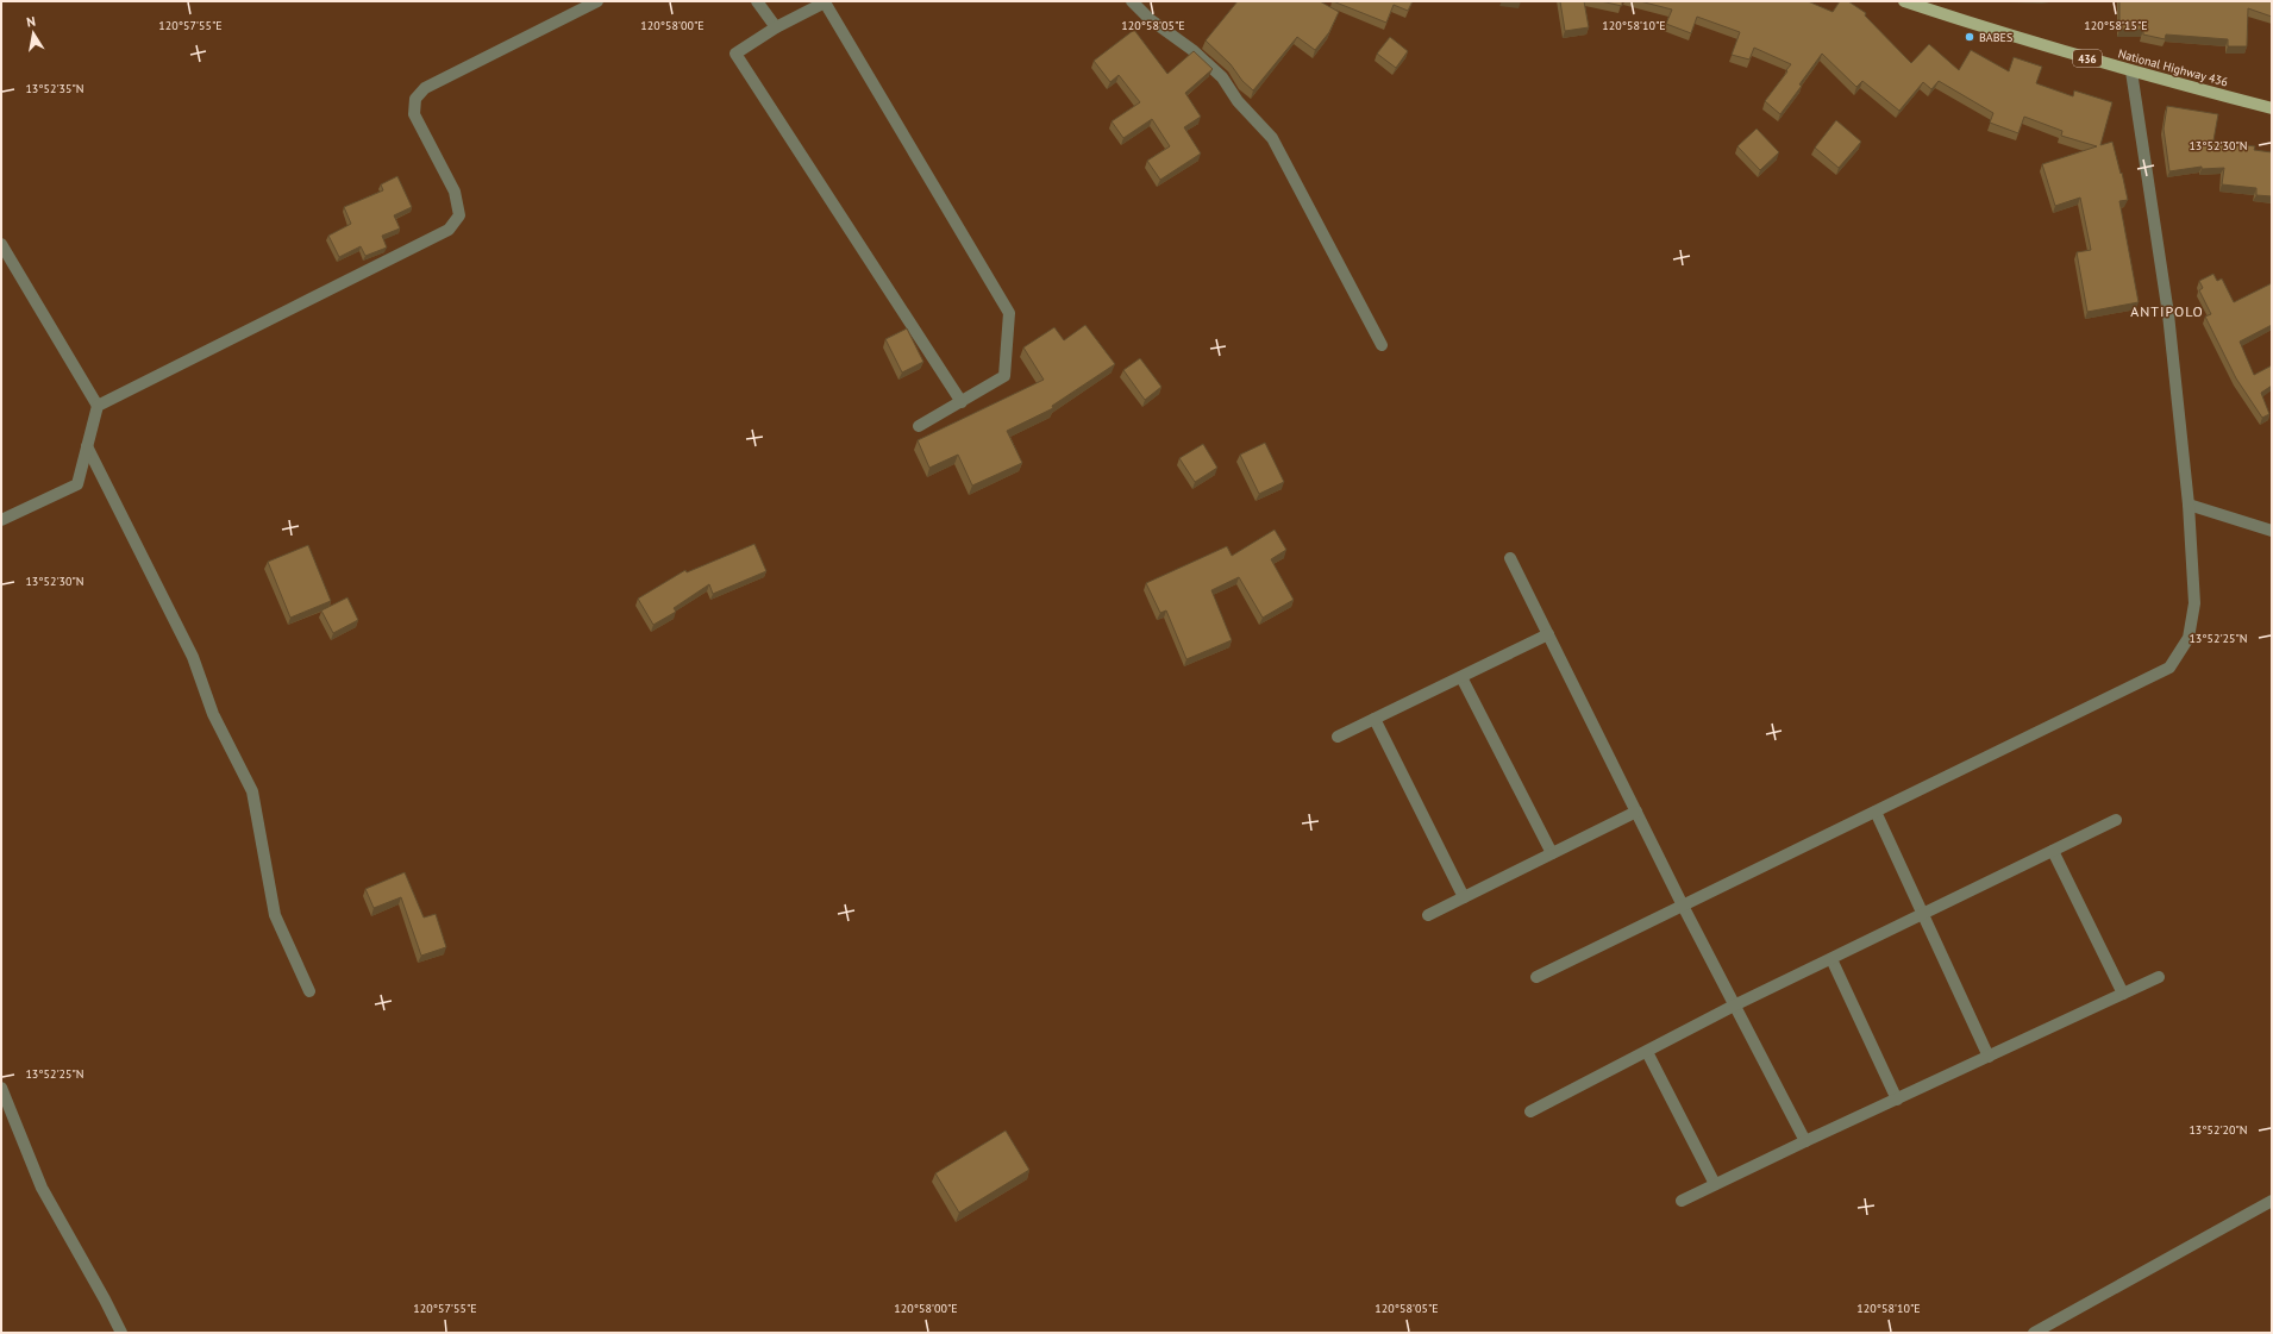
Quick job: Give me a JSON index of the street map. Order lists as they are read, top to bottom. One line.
{"streets":{"main road":["436","National Highway 436"]},"districts":["ANTIPOLO"],"places":["BABES"],"north":"top","coordinates":["120°58'15\"E","120°57'55\"E","120°58'00\"E","120°58'05\"E","120°58'10\"E","13°52'35\"N","13°52'30\"N","13°52'25\"N","13°52'20\"N"]}
